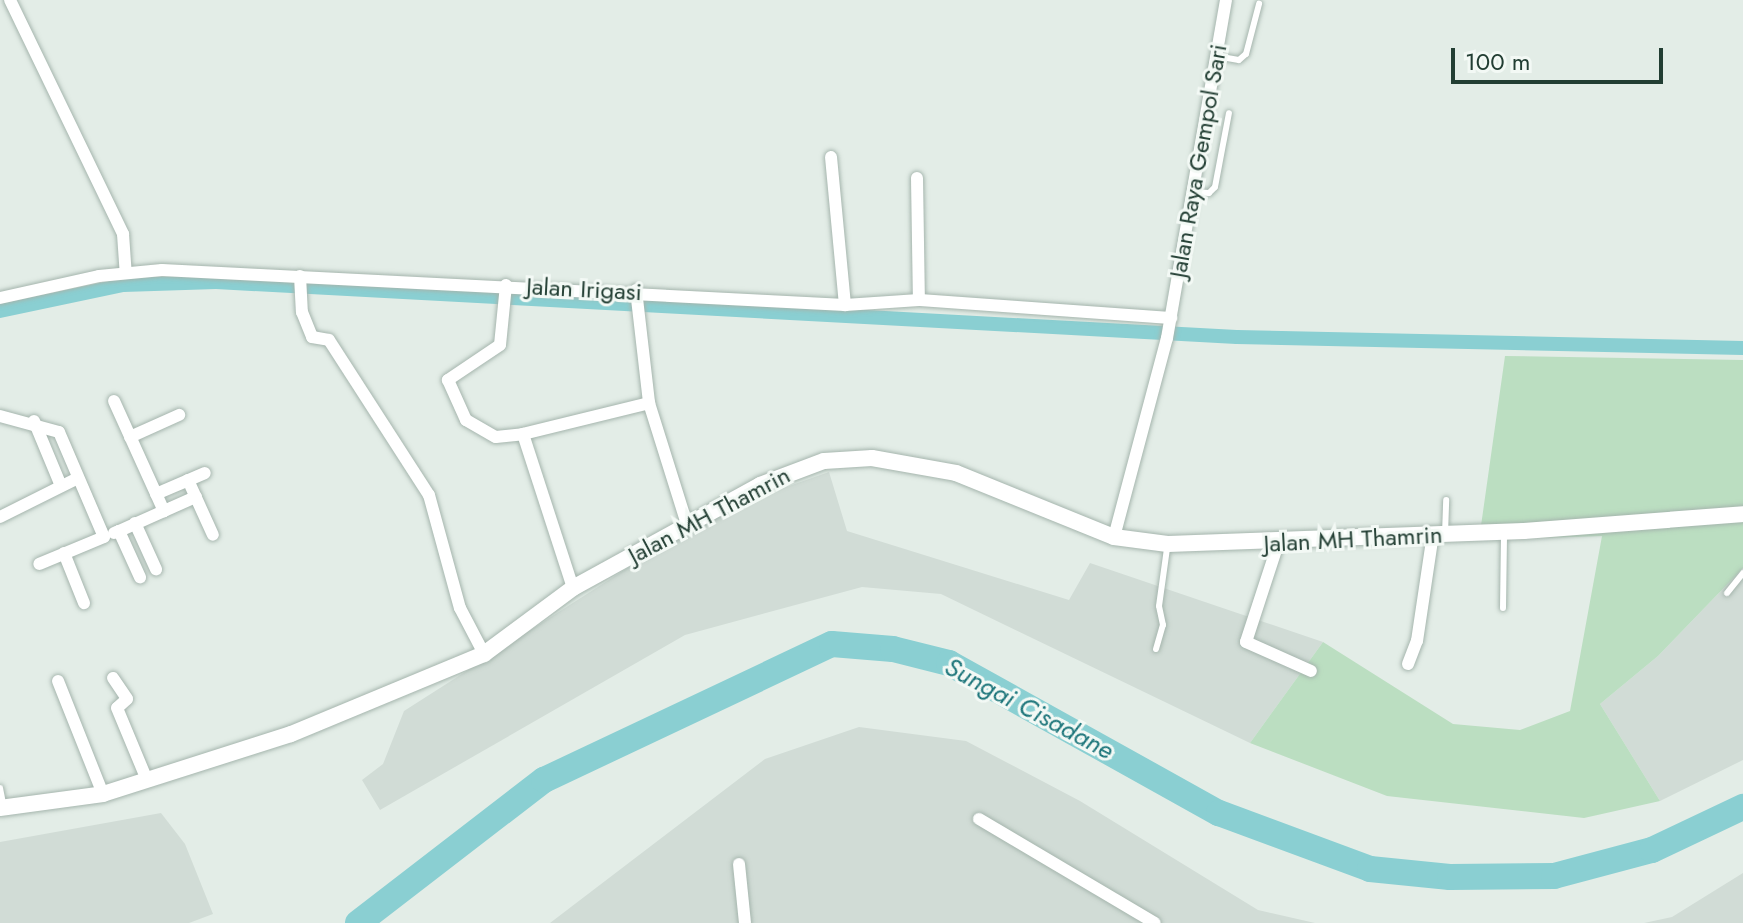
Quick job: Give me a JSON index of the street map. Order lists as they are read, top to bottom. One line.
{"streets":{"street":["Jalan Raya Gempol Sari","Jalan Irigasi","Jalan MH Thamrin"]},"crossings":[["Jalan Raya Gempol Sari","Jalan Irigasi"],["Jalan Raya Gempol Sari","Jalan MH Thamrin"]],"water":["Sungai Cisadane"],"scale_bar":"100 m"}
